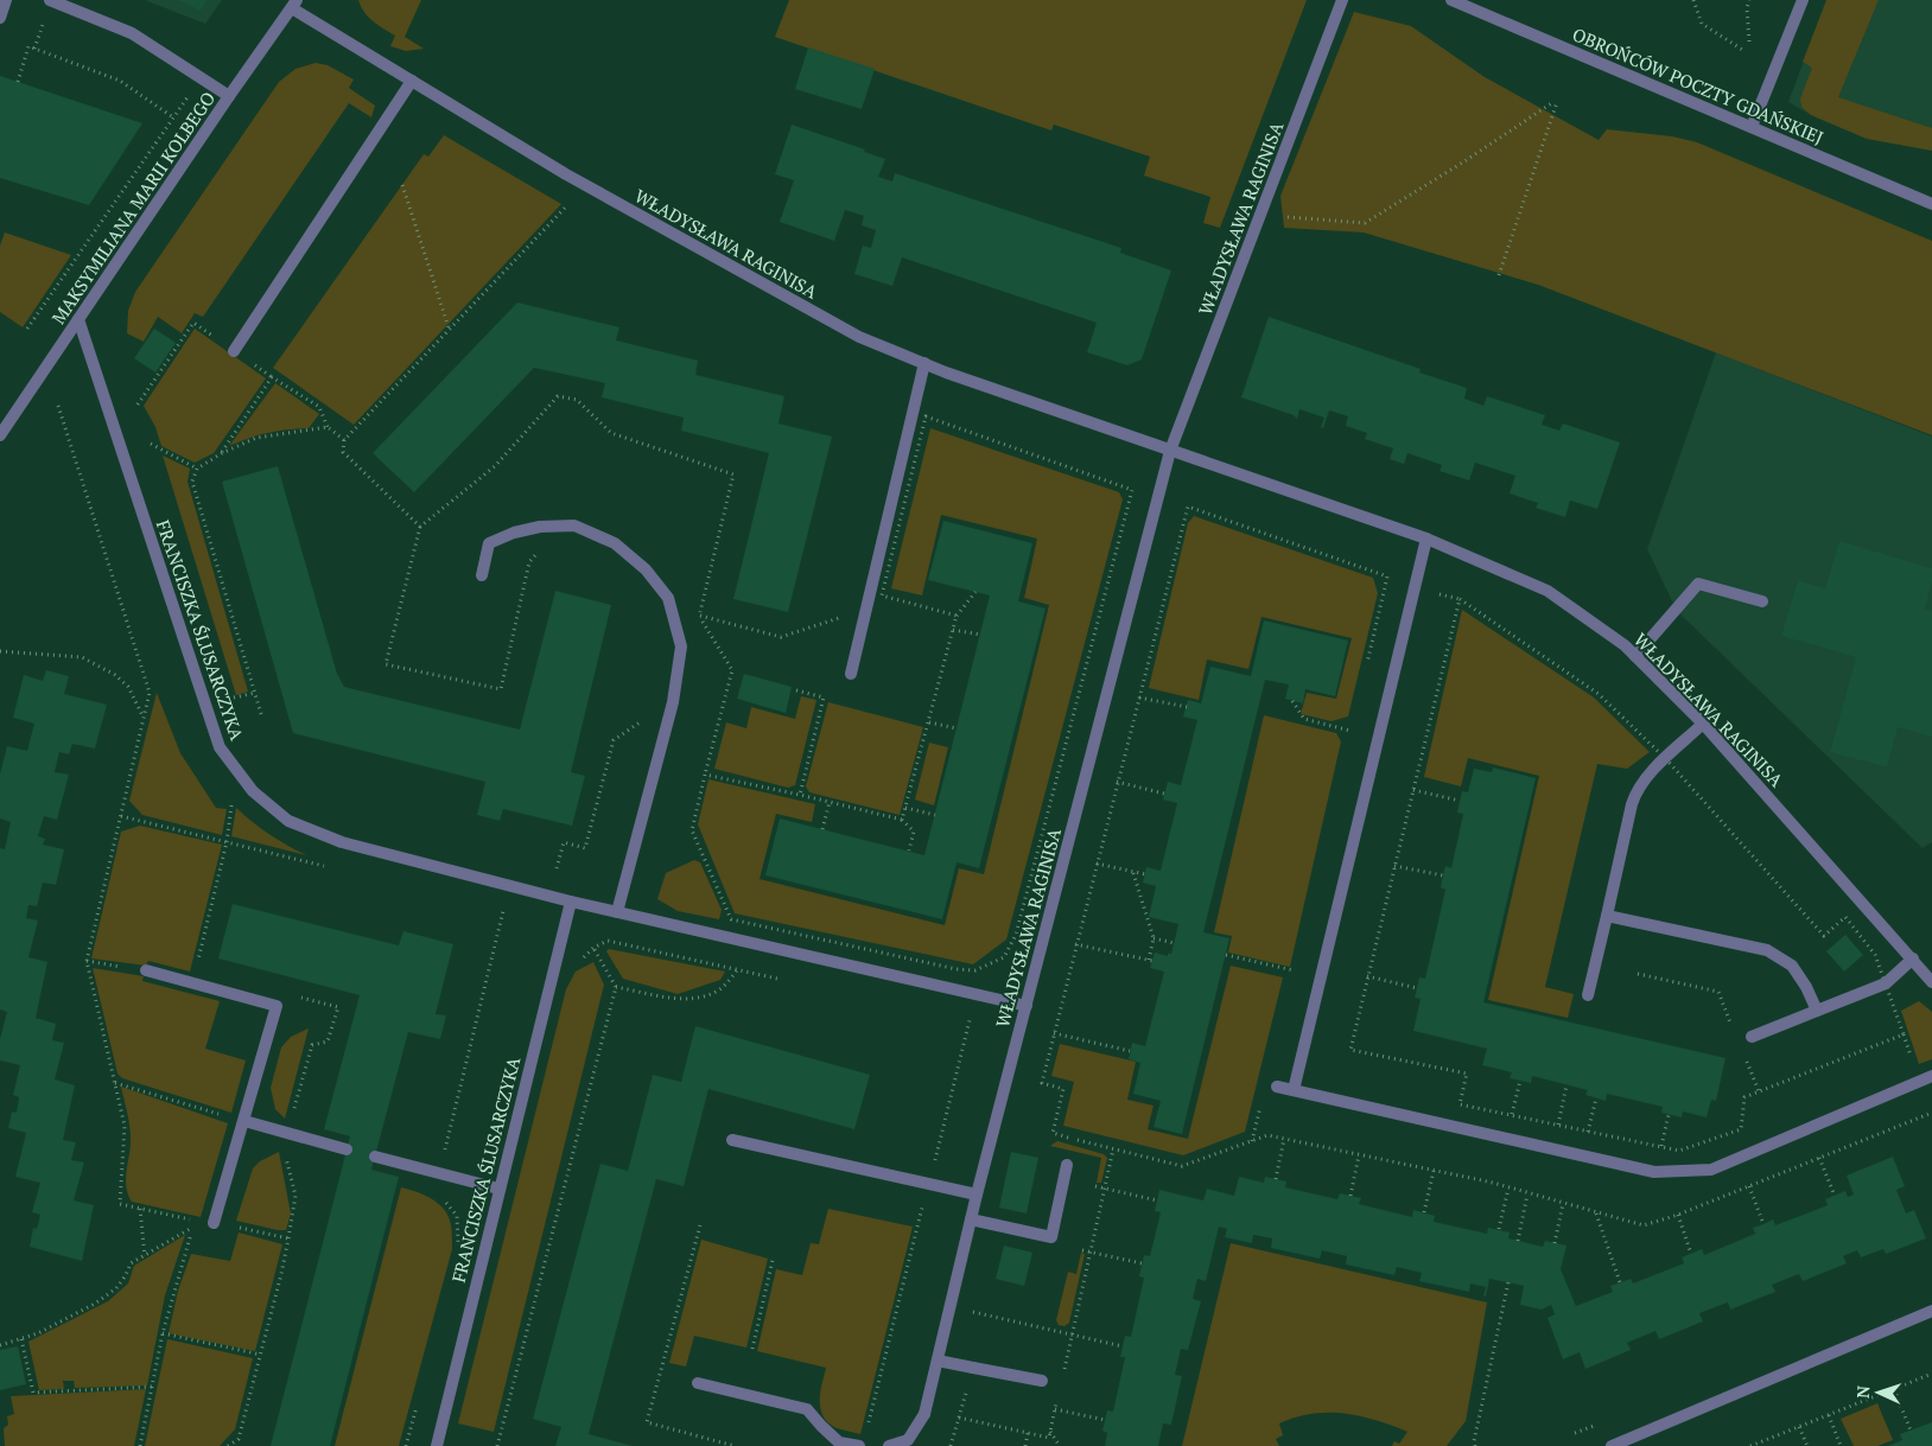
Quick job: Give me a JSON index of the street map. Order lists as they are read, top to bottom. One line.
{"streets":{"street":["OBROŃCÓW POCZTY GDAŃSKIEJ","MAKSYMILIANA MARII KOLBEGO","WŁADYSŁAWA RAGINISA","FRANCISZKA ŚLUSARCZYKA"]},"crossings":[["MAKSYMILIANA MARII KOLBEGO","WŁADYSŁAWA RAGINISA"],["MAKSYMILIANA MARII KOLBEGO","FRANCISZKA ŚLUSARCZYKA"],["WŁADYSŁAWA RAGINISA","FRANCISZKA ŚLUSARCZYKA"]],"north":"left"}
